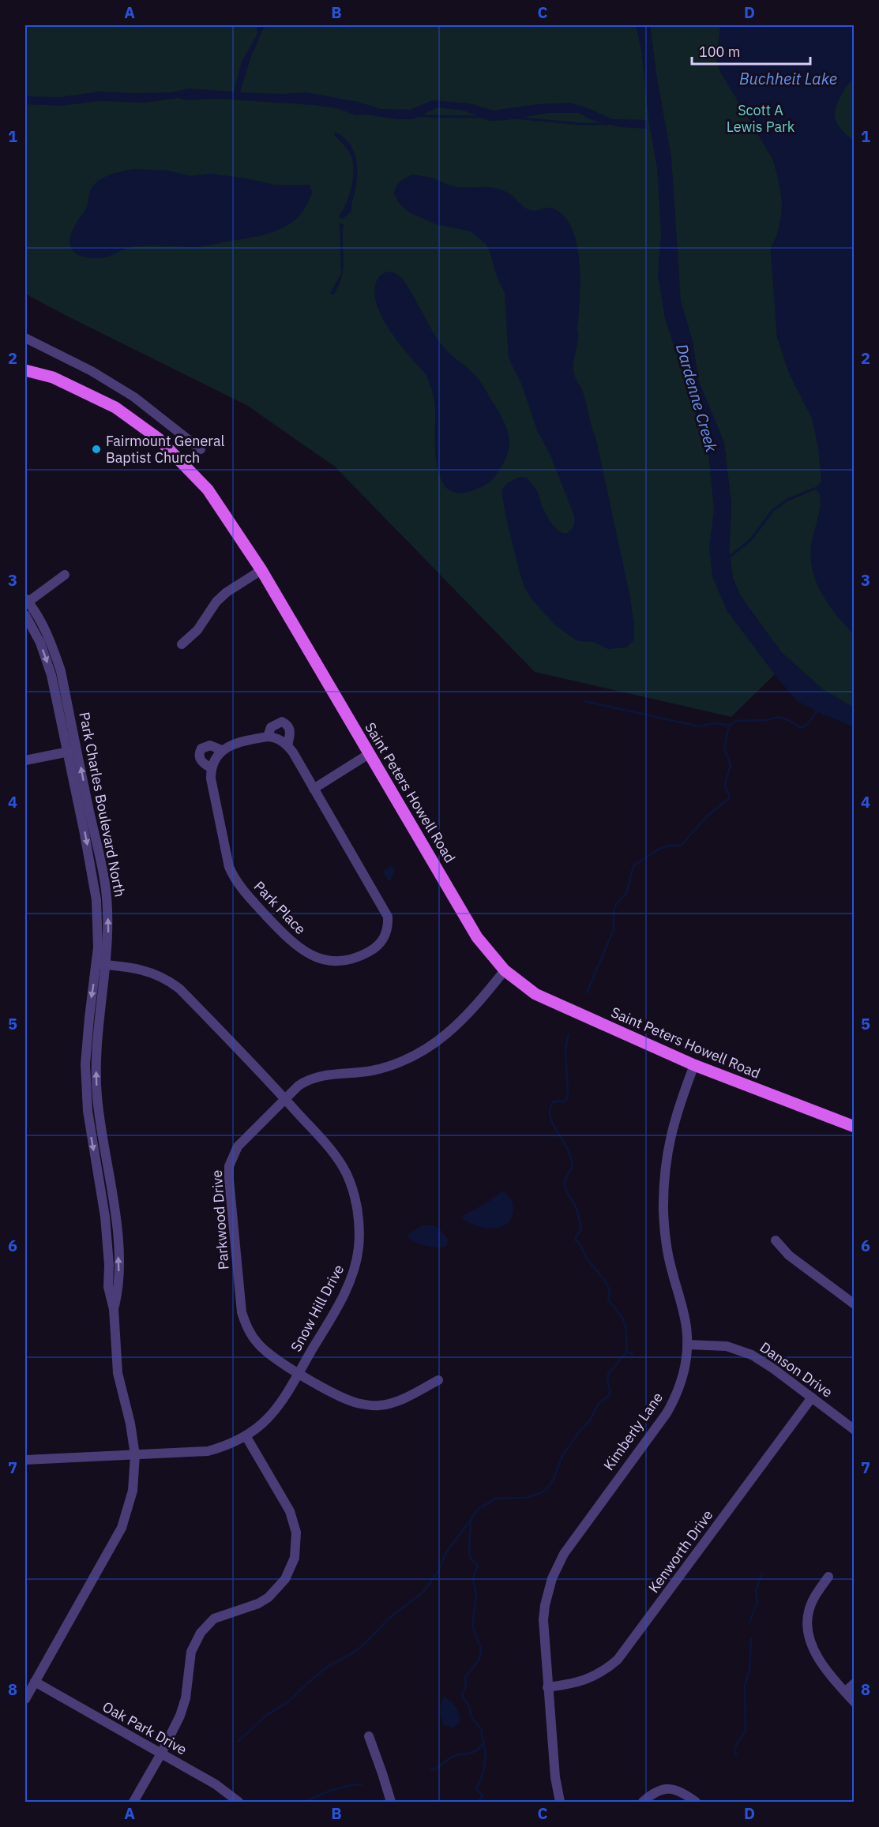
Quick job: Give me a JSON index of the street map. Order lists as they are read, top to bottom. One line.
{"streets":{"main road":["Saint Peters Howell Road"],"street":["Park Charles Boulevard North","Park Place","Parkwood Drive","Snow Hill Drive","Danson Drive","Kimberly Lane","Kenworth Drive","Oak Park Drive"]},"crossings":[["Saint Peters Howell Road","Parkwood Drive"],["Saint Peters Howell Road","Kimberly Lane"],["Park Charles Boulevard North","Snow Hill Drive"],["Park Charles Boulevard North","Oak Park Drive"],["Parkwood Drive","Snow Hill Drive"],["Danson Drive","Kimberly Lane"],["Danson Drive","Kenworth Drive"],["Kimberly Lane","Kenworth Drive"]],"water":["Buchheit Lake","Dardenne Creek"],"parks":["Scott A Lewis Park"],"places":["Fairmount General Baptist Church"],"scale_bar":"100 m","grid":{"columns":["A","B","C","D"],"rows":["1","2","3","4","5","6","7","8"]}}
